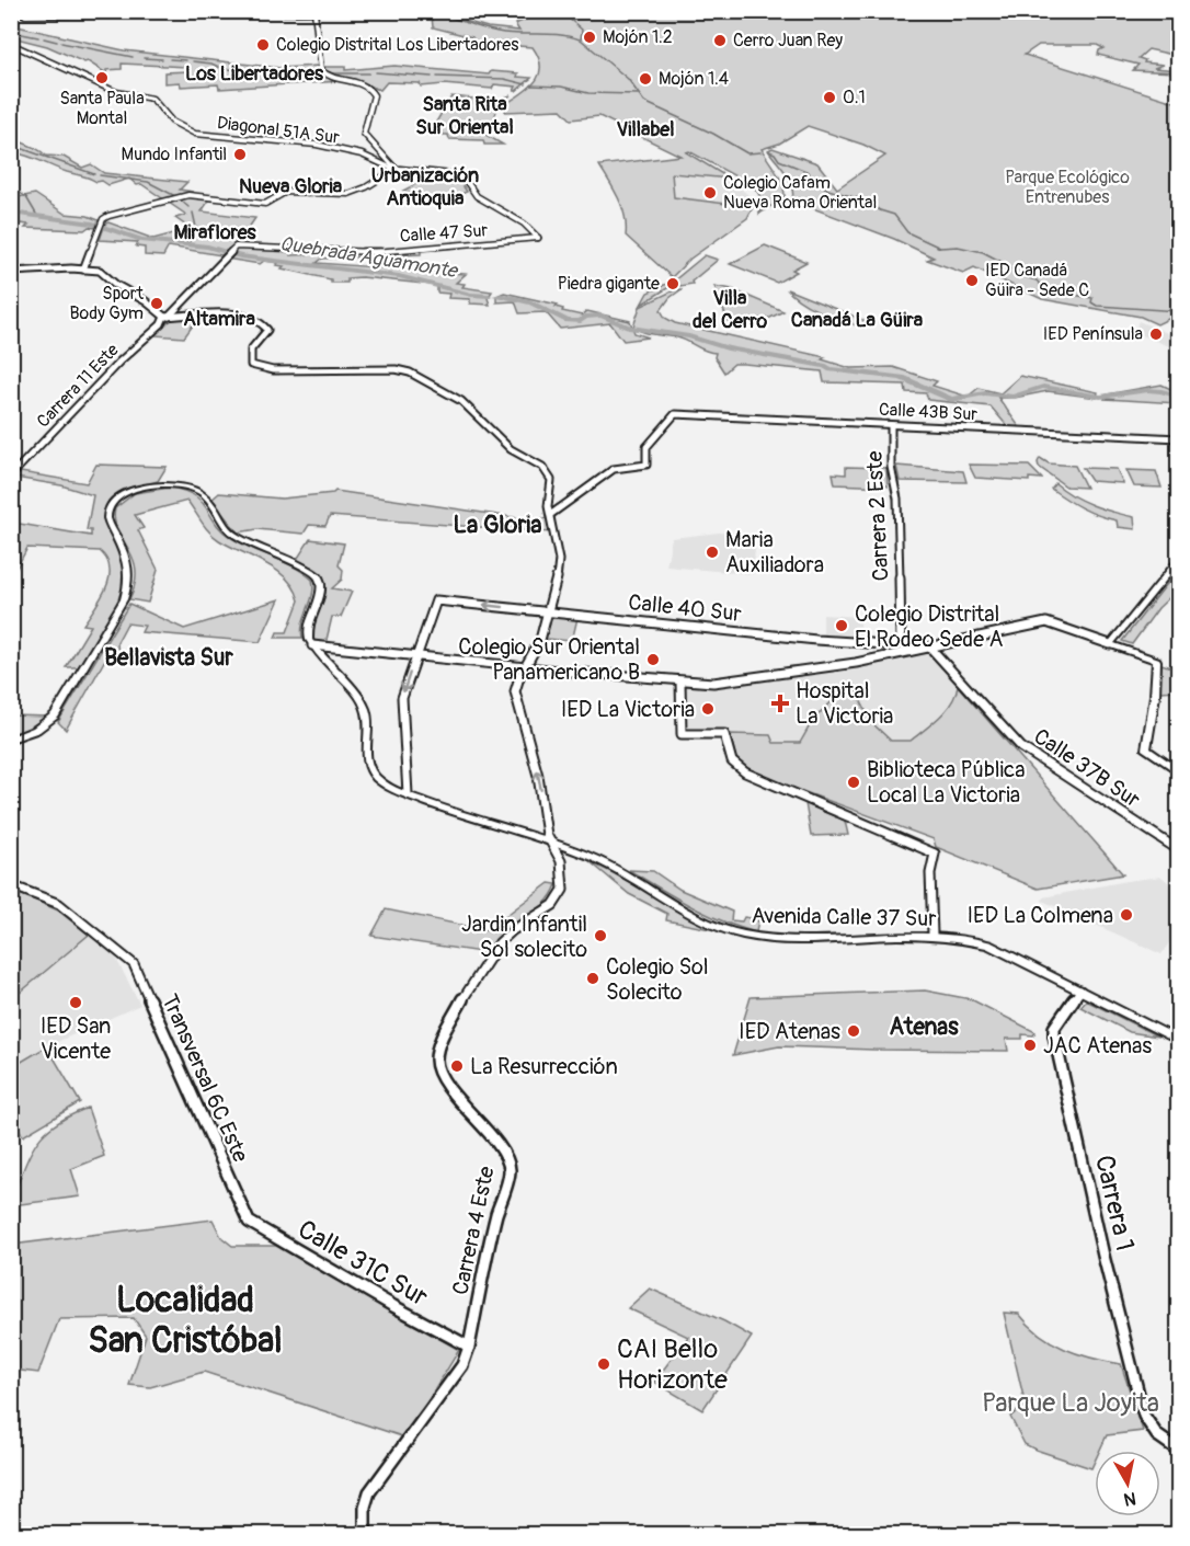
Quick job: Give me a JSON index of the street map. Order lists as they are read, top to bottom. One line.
{"streets":{"main road":["Avenida Calle 37 Sur"],"street":["Diagonal 51A Sur","Calle 47 Sur","Carrera 11 Este","Calle 43B Sur","Carrera 2 Este","Calle 40 Sur","Calle 37B Sur","Transversal 6C Este","Carrera 1","Carrera 4 Este","Calle 31C Sur"]},"crossings":[["Diagonal 51A Sur","Calle 47 Sur"],["Calle 47 Sur","Carrera 11 Este"],["Carrera 11 Este","Carrera 4 Este"],["Calle 43B Sur","Carrera 2 Este"],["Calle 43B Sur","Carrera 4 Este"],["Carrera 2 Este","Calle 40 Sur"],["Calle 40 Sur","Calle 37B Sur"],["Calle 40 Sur","Carrera 4 Este"],["Avenida Calle 37 Sur","Carrera 1"],["Avenida Calle 37 Sur","Carrera 4 Este"],["Transversal 6C Este","Calle 31C Sur"],["Carrera 4 Este","Calle 31C Sur"]],"districts":["Los Libertadores","Santa Rita Sur Oriental","Villabel","Urbanización Antioquia","Nueva Gloria","Miraflores","Villa del Cerro","Altamira","Canadá La Güira","La Gloria","Bellavista Sur","Atenas","Localidad San Cristóbal"],"water":["Quebrada Aguamonte"],"parks":["Parque Ecológico Entrenubes","Parque La Joyita"],"places":{"other":["Mojón 1.2","Cerro Juan Rey","Colegio Distrital Los Libertadores","Santa Paula Montal","Mojón 1.4","0.1","Mundo Infantil","Colegio Cafam Nueva Roma Oriental","IED Canadá Güira - Sede C","Piedra gigante","Sport Body Gym","IED Península","Maria Auxiliadora","Colegio Distrital El Rodeo Sede A","Colegio Sur Oriental Panamericano B","IED La Victoria","Biblioteca Pública Local La Victoria","IED La Colmena","Jardin Infantil Sol solecito","Colegio Sol Solecito","IED San Vicente","IED Atenas","JAC Atenas","La Resurrección","CAI Bello Horizonte"],"health":["Hospital La Victoria"]},"north":"bottom"}
